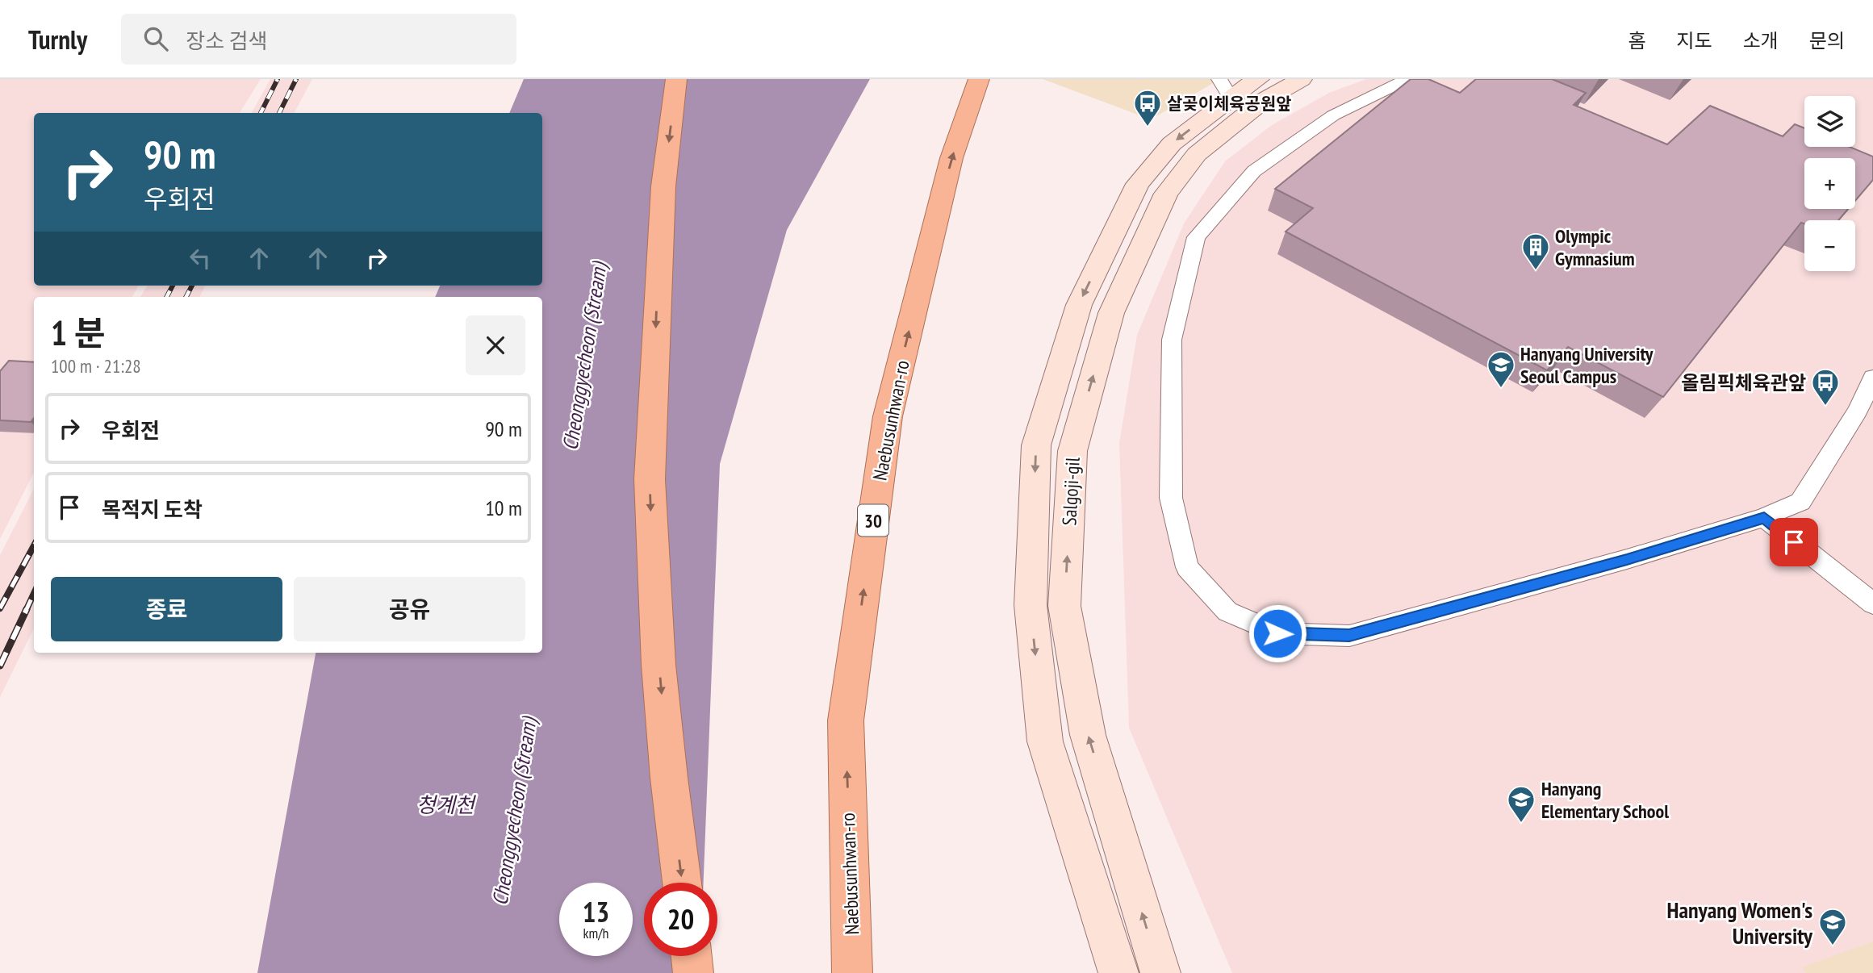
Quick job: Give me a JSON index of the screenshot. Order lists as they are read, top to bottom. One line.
{"streets":{"highway":["Naebusunhwan-ro","30"],"main road":["Salgoji-gil"]},"water":["Cheonggyecheon (Stream)","청계천"],"places":{"bus stop":["살곶이체육공원앞","올림픽체육관앞"],"building":["Olympic Gymnasium"],"school or university":["Hanyang University Seoul Campus","Hanyang Elementary School","Hanyang Women's University"]},"page":{"header":"Turnly","search":"장소 검색","nav":["홈","지도","소개","문의"],"map_buttons":["+","−"],"turn":["90 m","우회전"],"heading":["1 분","100 m · 21:28"],"list":[{"name":"우회전","value":"90 m"},{"name":"목적지 도착","value":"10 m"}],"buttons":["종료","공유"],"speed":"13 km/h","limit":"20"}}
